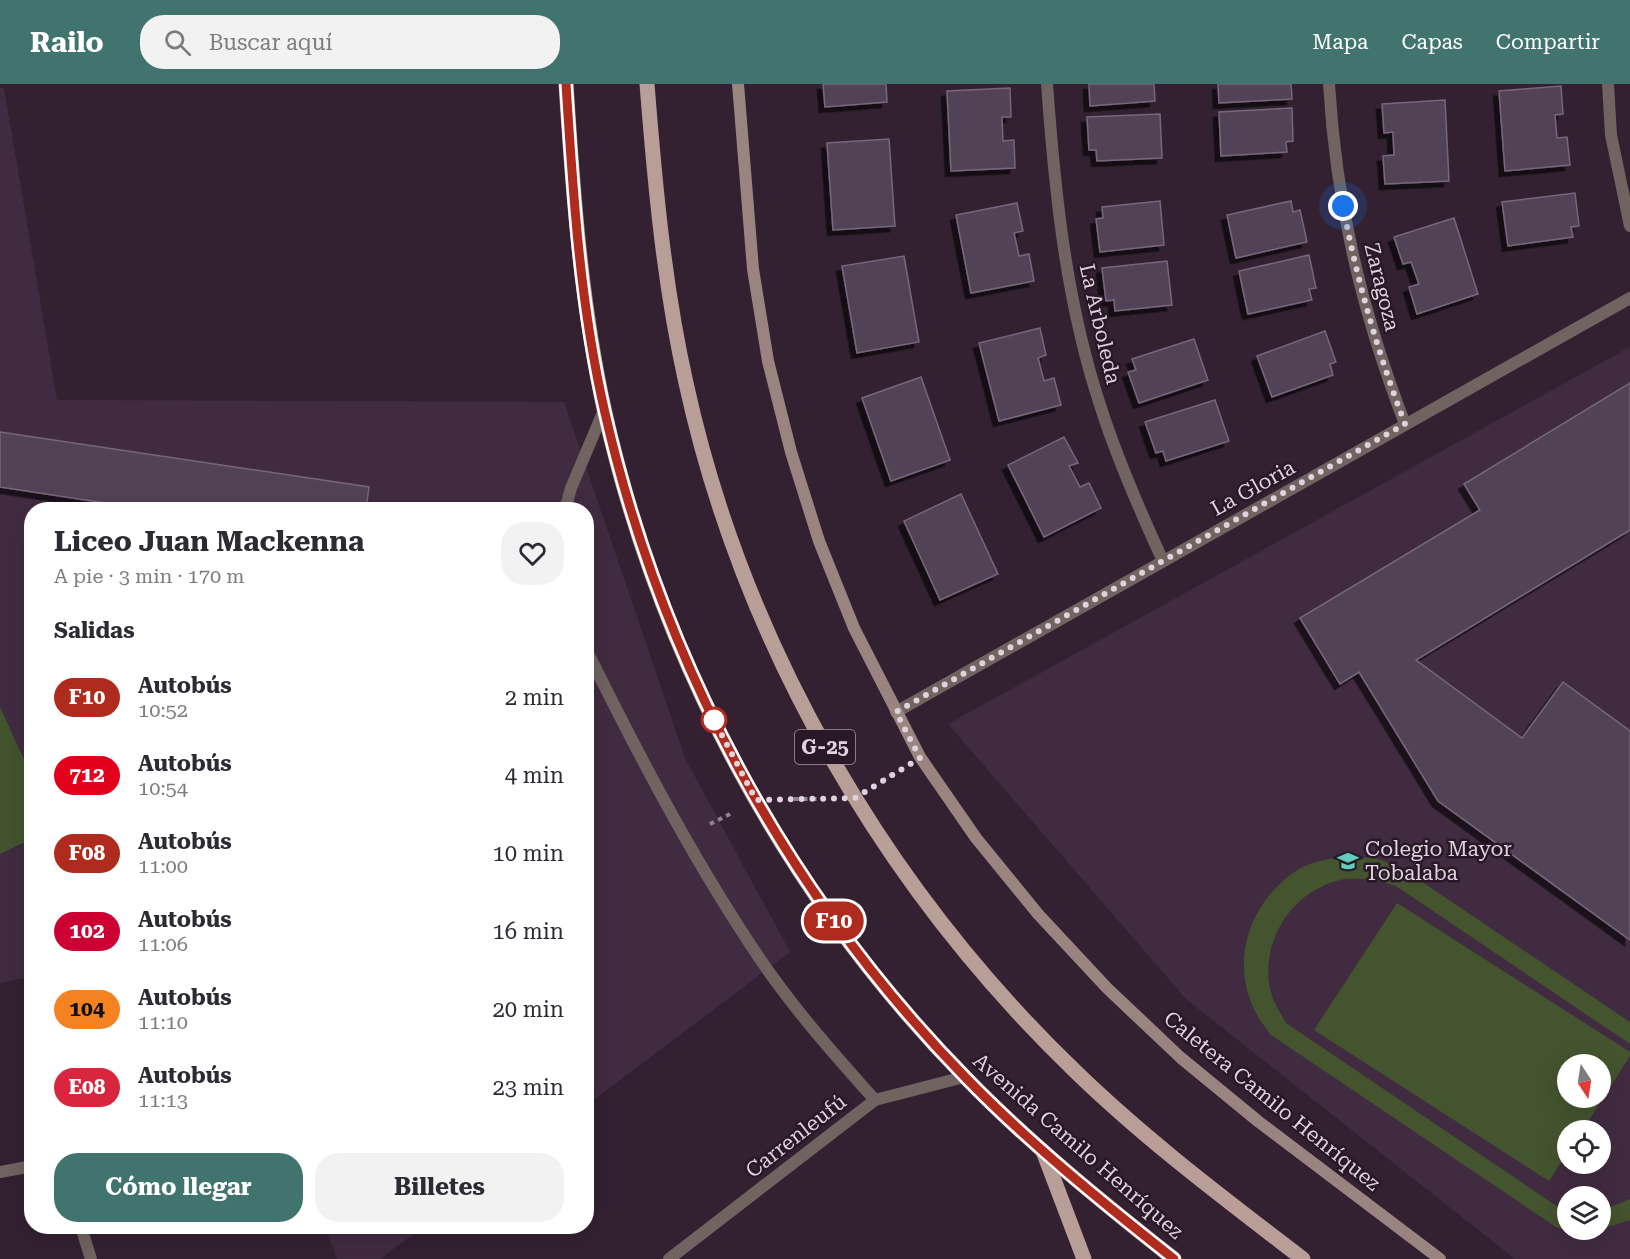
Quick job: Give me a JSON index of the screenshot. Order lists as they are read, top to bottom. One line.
{"streets":{"main road":["G-25","Avenida Camilo Henríquez"],"street":["Zaragoza","La Arboleda","La Gloria","Caletera Camilo Henríquez","Carrenleufú"]},"crossings":[["Zaragoza","La Gloria"],["La Arboleda","La Gloria"],["La Gloria","Caletera Camilo Henríquez"],["Carrenleufú","Avenida Camilo Henríquez"]],"places":{"school or university":["Colegio Mayor Tobalaba"]},"lines":["bus line F10"],"north":"bottom","page":{"header":"Railo","search":"Buscar aquí","nav":["Mapa","Capas","Compartir"],"on_map":"F10","heading":[["Liceo Juan Mackenna","A pie · 3 min · 170 m"],"Salidas"],"list":[{"mark":"F10","name":"Autobús","note":"10:52","value":"2 min"},{"mark":"712","name":"Autobús","note":"10:54","value":"4 min"},{"mark":"F08","name":"Autobús","note":"11:00","value":"10 min"},{"mark":"102","name":"Autobús","note":"11:06","value":"16 min"},{"mark":"104","name":"Autobús","note":"11:10","value":"20 min"},{"mark":"E08","name":"Autobús","note":"11:13","value":"23 min"}],"buttons":["Cómo llegar","Billetes"]}}
